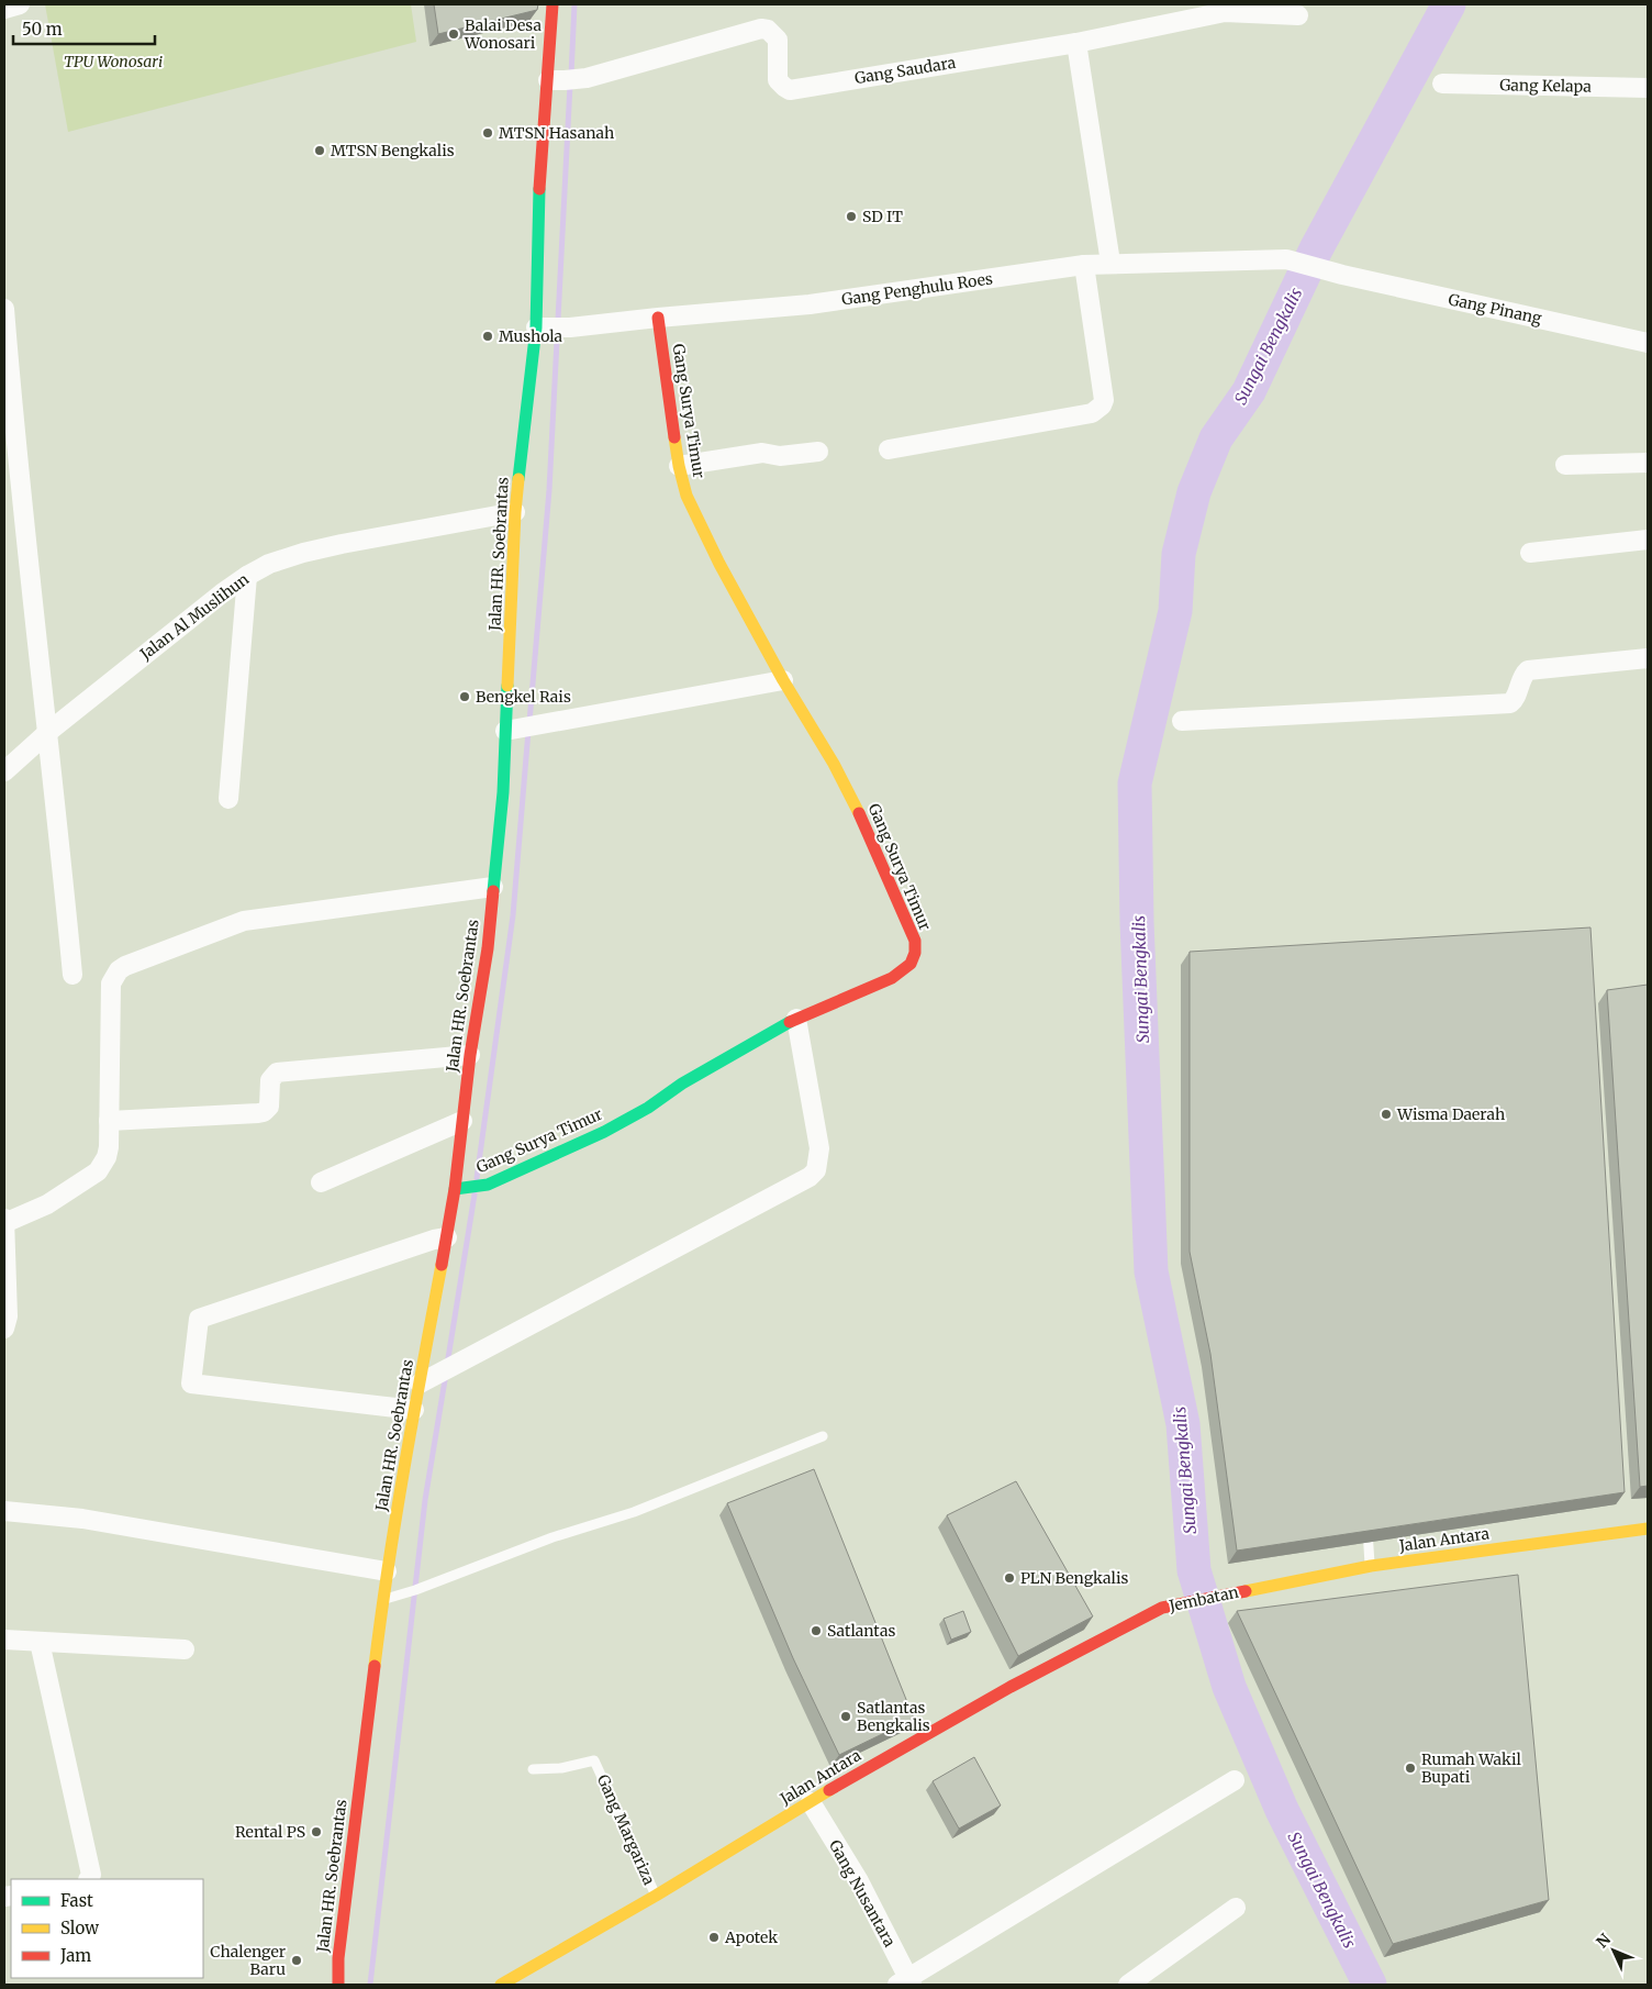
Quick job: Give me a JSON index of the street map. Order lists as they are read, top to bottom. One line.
{"streets":{"street":["Gang Saudara","Gang Kelapa","Gang Penghulu Roes","Gang Pinang","Gang Surya Timur","Jalan HR. Soebrantas","Jalan Al Muslihun","Jalan Antara","Jembatan","Gang Nusantara"],"lane":["Gang Margariza"]},"crossings":[["Gang Saudara","Jalan HR. Soebrantas"],["Gang Penghulu Roes","Gang Pinang"],["Gang Penghulu Roes","Gang Surya Timur"],["Gang Penghulu Roes","Jalan HR. Soebrantas"],["Gang Surya Timur","Jalan HR. Soebrantas"],["Jalan HR. Soebrantas","Jalan Al Muslihun"],["Jalan Antara","Jembatan"],["Jalan Antara","Gang Margariza"],["Jalan Antara","Gang Nusantara"]],"water":["Sungai Bengkalis"],"parks":["TPU Wonosari"],"places":["Balai Desa Wonosari","MTSN Hasanah","MTSN Bengkalis","SD IT","Mushola","Bengkel Rais","Wisma Daerah","PLN Bengkalis","Satlantas","Satlantas Bengkalis","Rumah Wakil Bupati","Rental PS","Apotek","Chalenger Baru"],"legend":["Fast","Slow","Jam"],"scale_bar":"50 m","north":"top left"}
